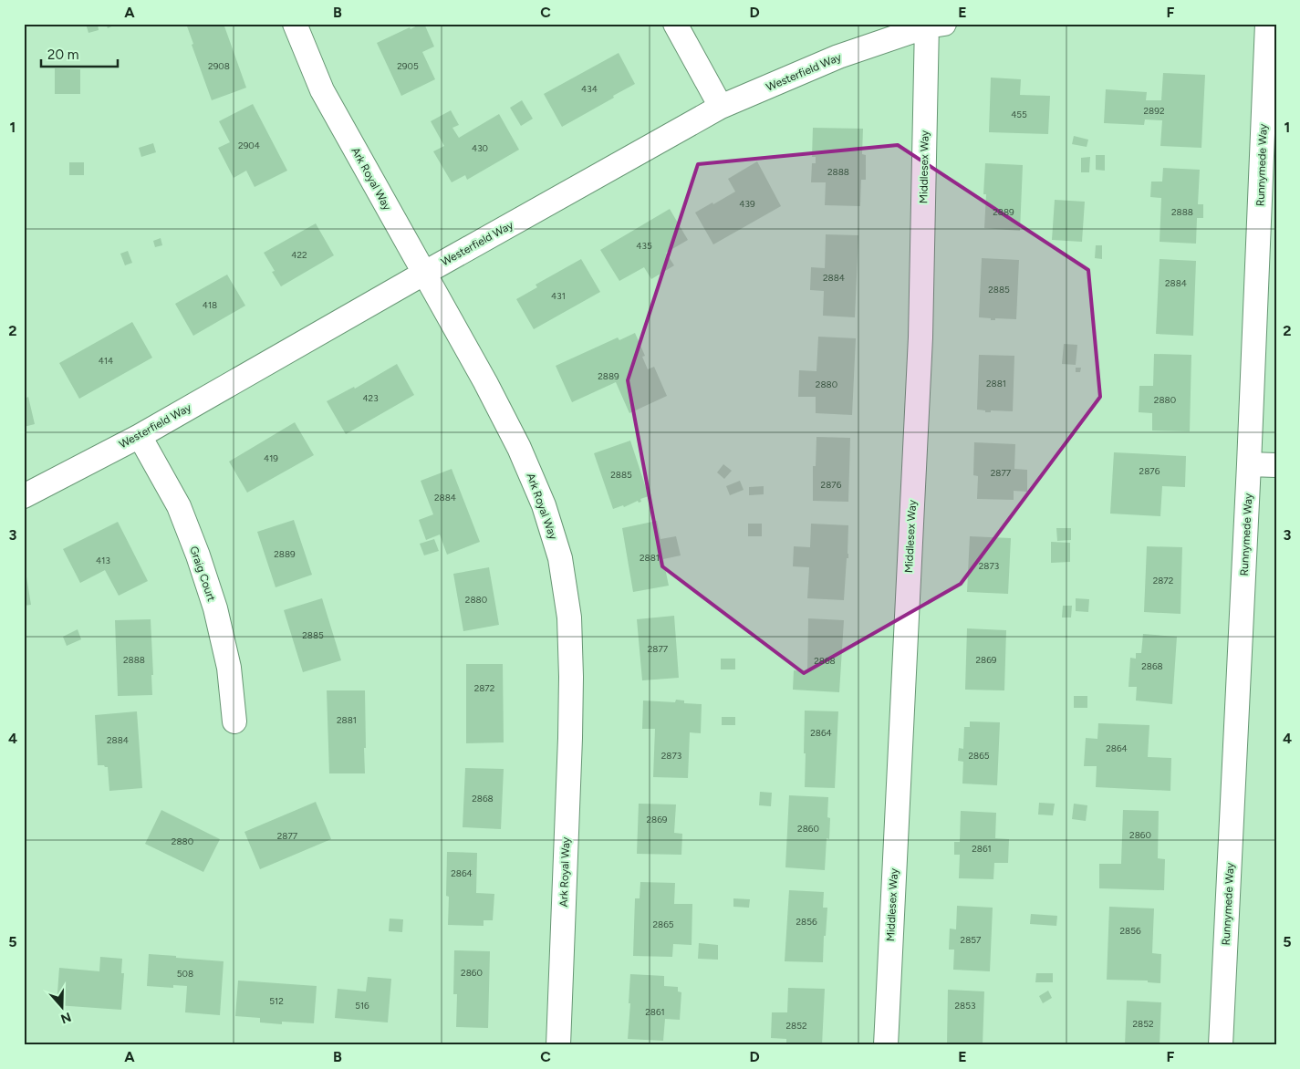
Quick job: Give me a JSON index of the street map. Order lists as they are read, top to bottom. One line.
{"streets":{"street":["Westerfield Way","Runnymede Way","Middlesex Way","Ark Royal Way","Graig Court"]},"crossings":[["Westerfield Way","Middlesex Way"],["Westerfield Way","Ark Royal Way"],["Westerfield Way","Graig Court"]],"house_numbers":["2908","2905","434","2892","455","2904","430","2888","439","2889","2888","435","422","2884","2884","2885","431","418","414","2889","2881","2880","423","2880","419","2876","2877","2885","2876","2884","2889","2881","413","2873","2872","2880","2885","2877","2888","2869","2868","2868","2872","2881","2864","2884","2864","2873","2865","2868","2869","2860","2860","2877","2880","2861","2864","2856","2865","2856","2857","2860","508","512","516","2853","2861","2852","2852"],"scale_bar":"20 m","north":"bottom","grid":{"columns":["A","B","C","D","E","F"],"rows":["1","2","3","4","5"]}}
